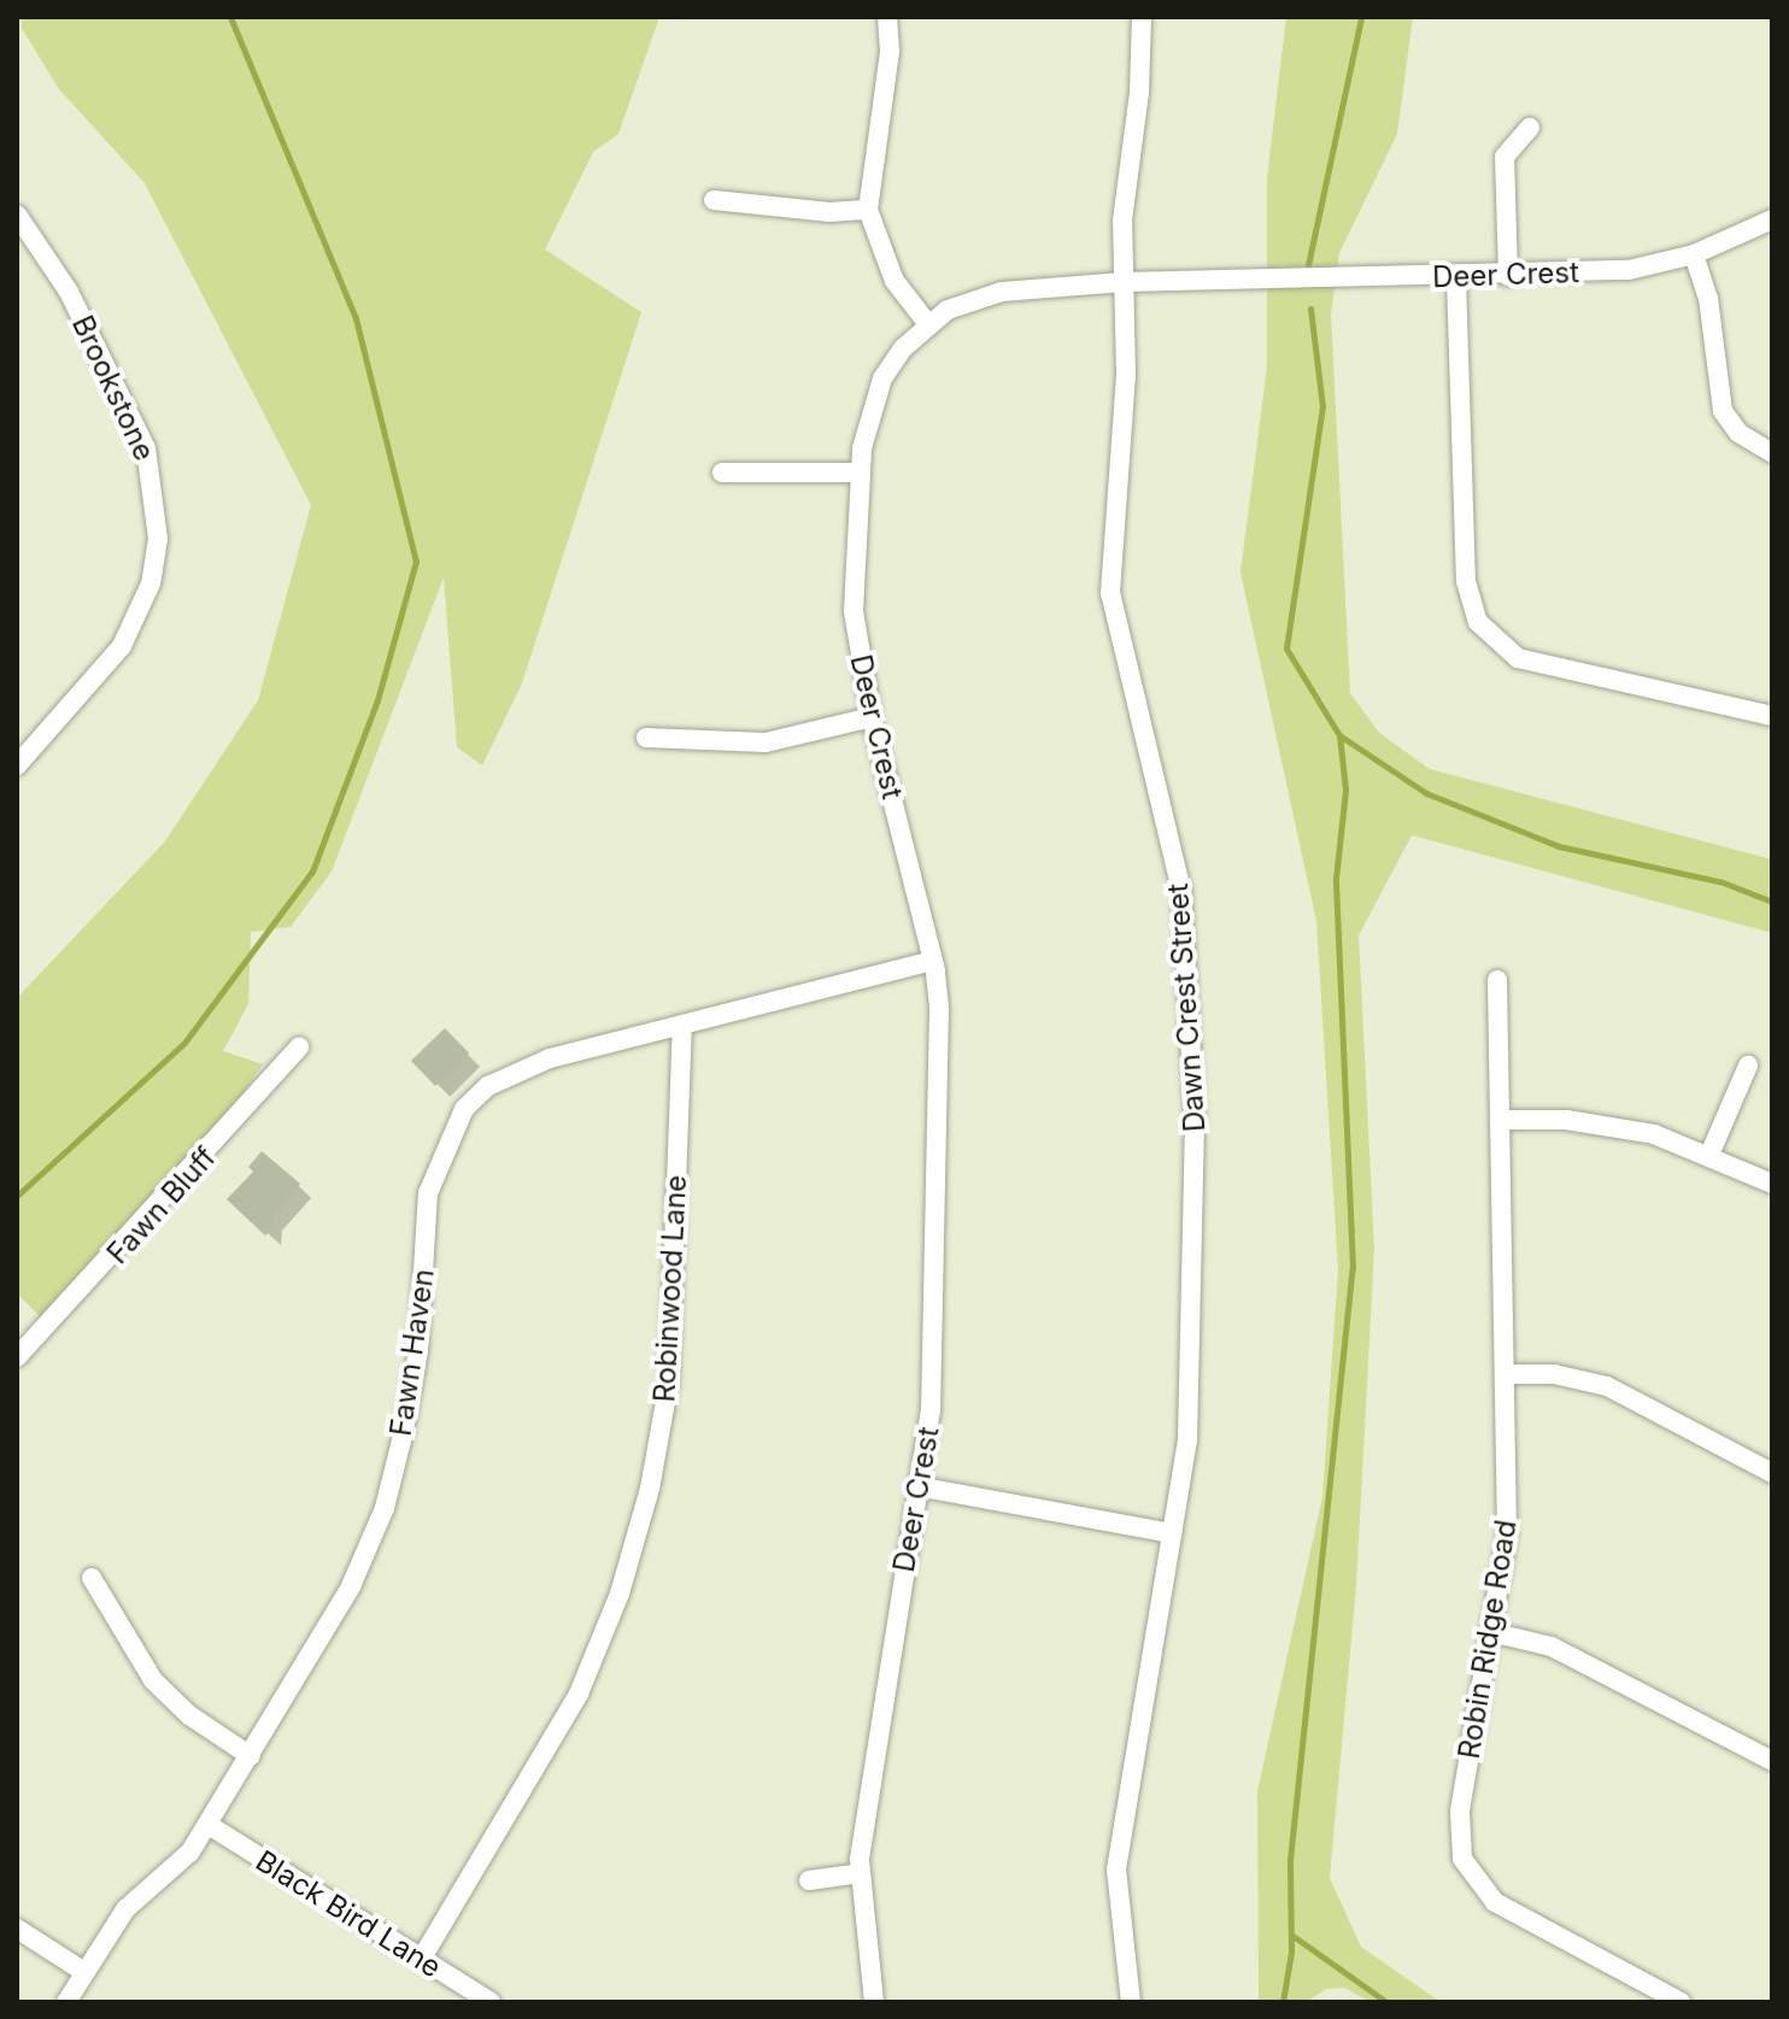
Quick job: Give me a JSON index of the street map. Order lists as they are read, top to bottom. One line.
{"streets":{"street":["Deer Crest","Brookstone","Dawn Crest Street","Fawn Bluff","Robinwood Lane","Fawn Haven","Robin Ridge Road","Black Bird Lane"]},"crossings":[["Deer Crest","Dawn Crest Street"],["Deer Crest","Fawn Haven"],["Robinwood Lane","Fawn Haven"],["Robinwood Lane","Black Bird Lane"],["Fawn Haven","Black Bird Lane"]]}
